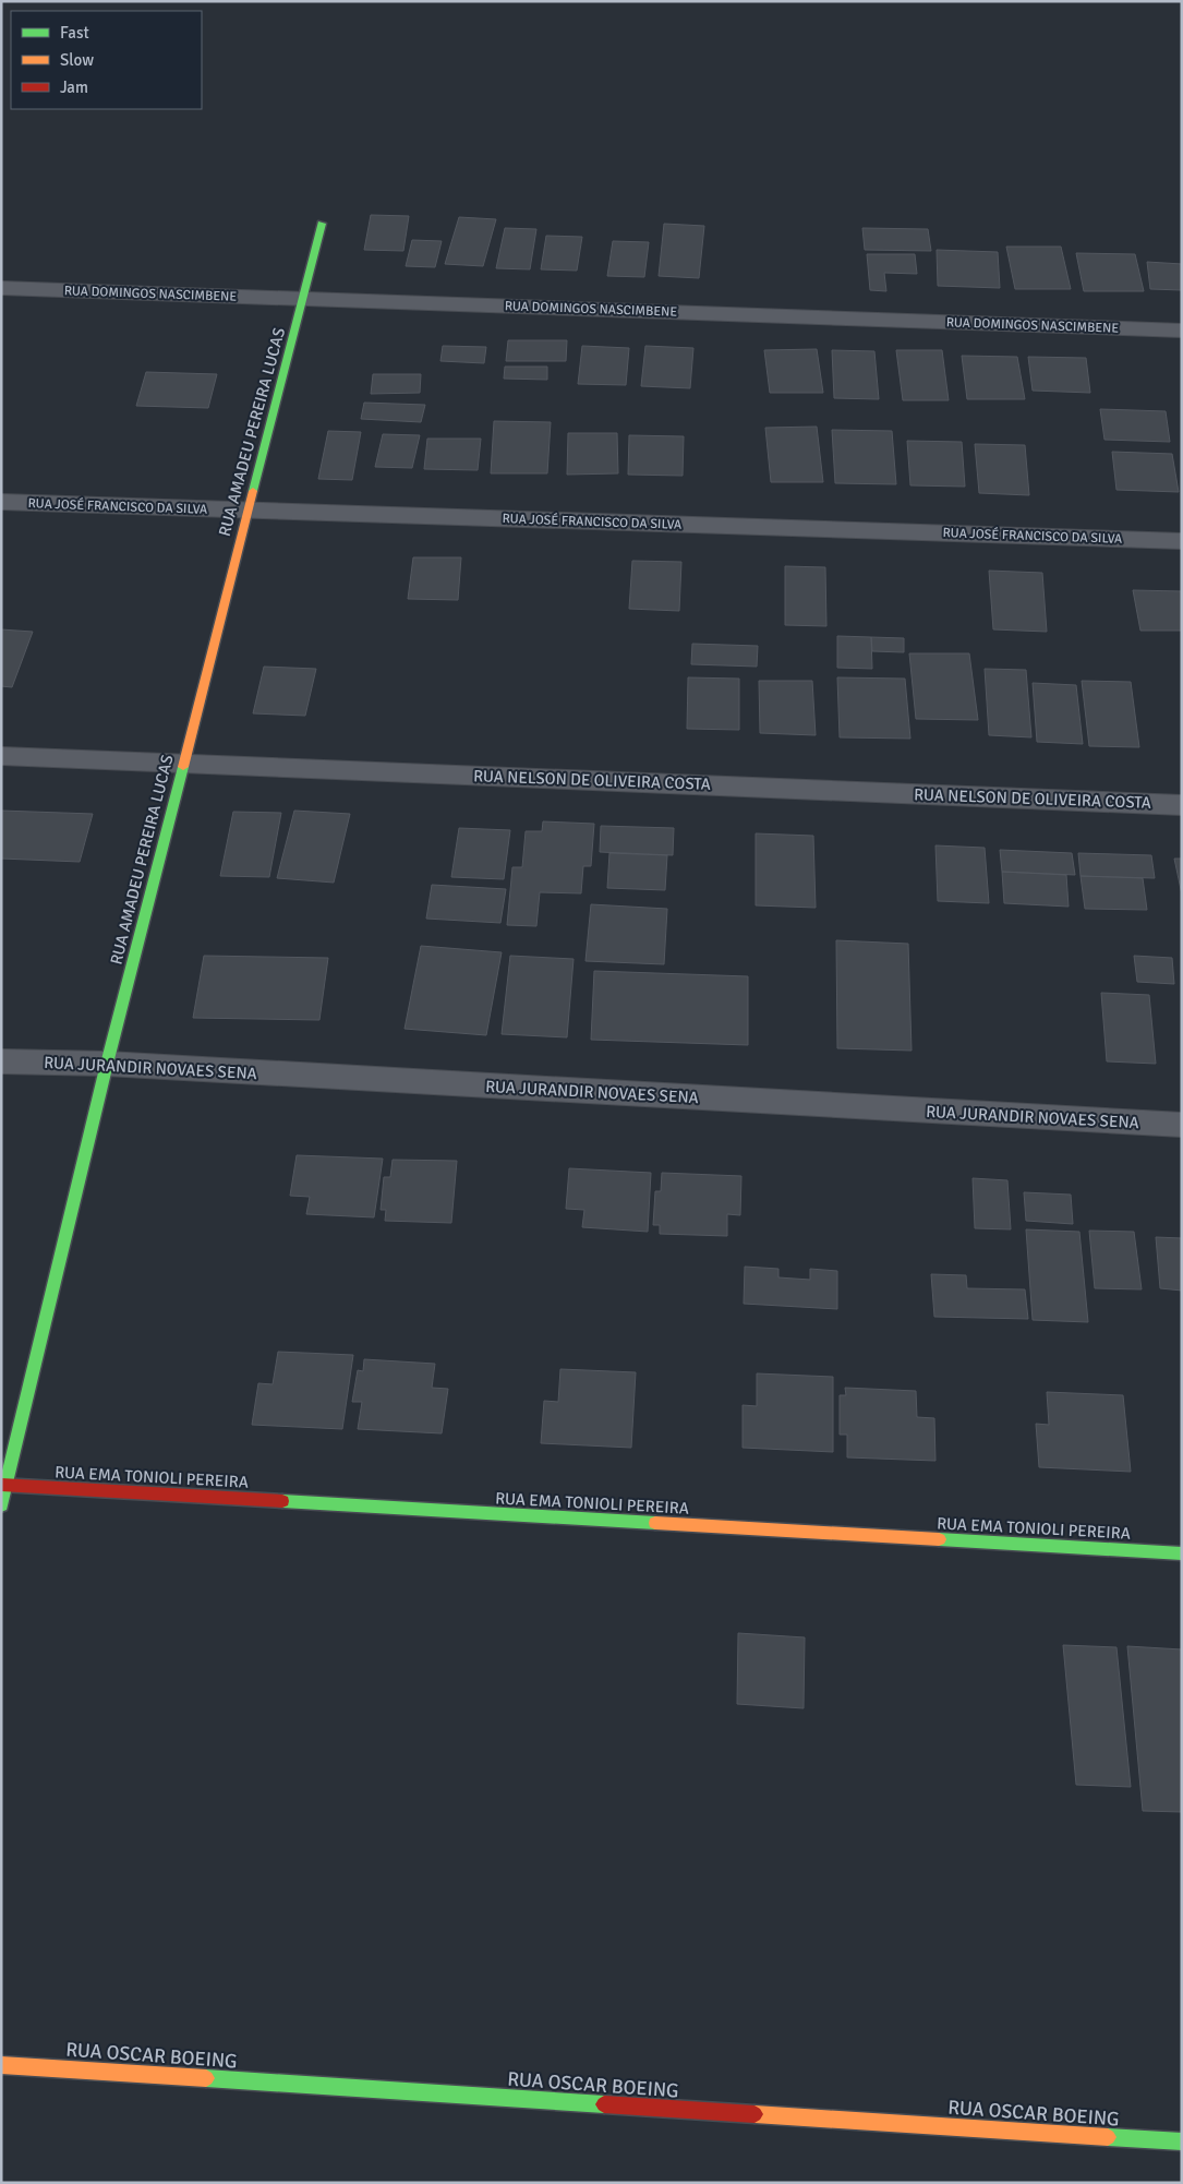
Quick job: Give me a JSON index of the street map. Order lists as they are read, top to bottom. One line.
{"streets":{"street":["RUA DOMINGOS NASCIMBENE","RUA AMADEU PEREIRA LUCAS","RUA JOSÉ FRANCISCO DA SILVA","RUA NELSON DE OLIVEIRA COSTA","RUA JURANDIR NOVAES SENA","RUA EMA TONIOLI PEREIRA","RUA OSCAR BOEING"]},"crossings":[["RUA DOMINGOS NASCIMBENE","RUA AMADEU PEREIRA LUCAS"],["RUA AMADEU PEREIRA LUCAS","RUA JOSÉ FRANCISCO DA SILVA"],["RUA AMADEU PEREIRA LUCAS","RUA NELSON DE OLIVEIRA COSTA"],["RUA AMADEU PEREIRA LUCAS","RUA JURANDIR NOVAES SENA"],["RUA AMADEU PEREIRA LUCAS","RUA EMA TONIOLI PEREIRA"]],"legend":["Fast","Slow","Jam"]}
